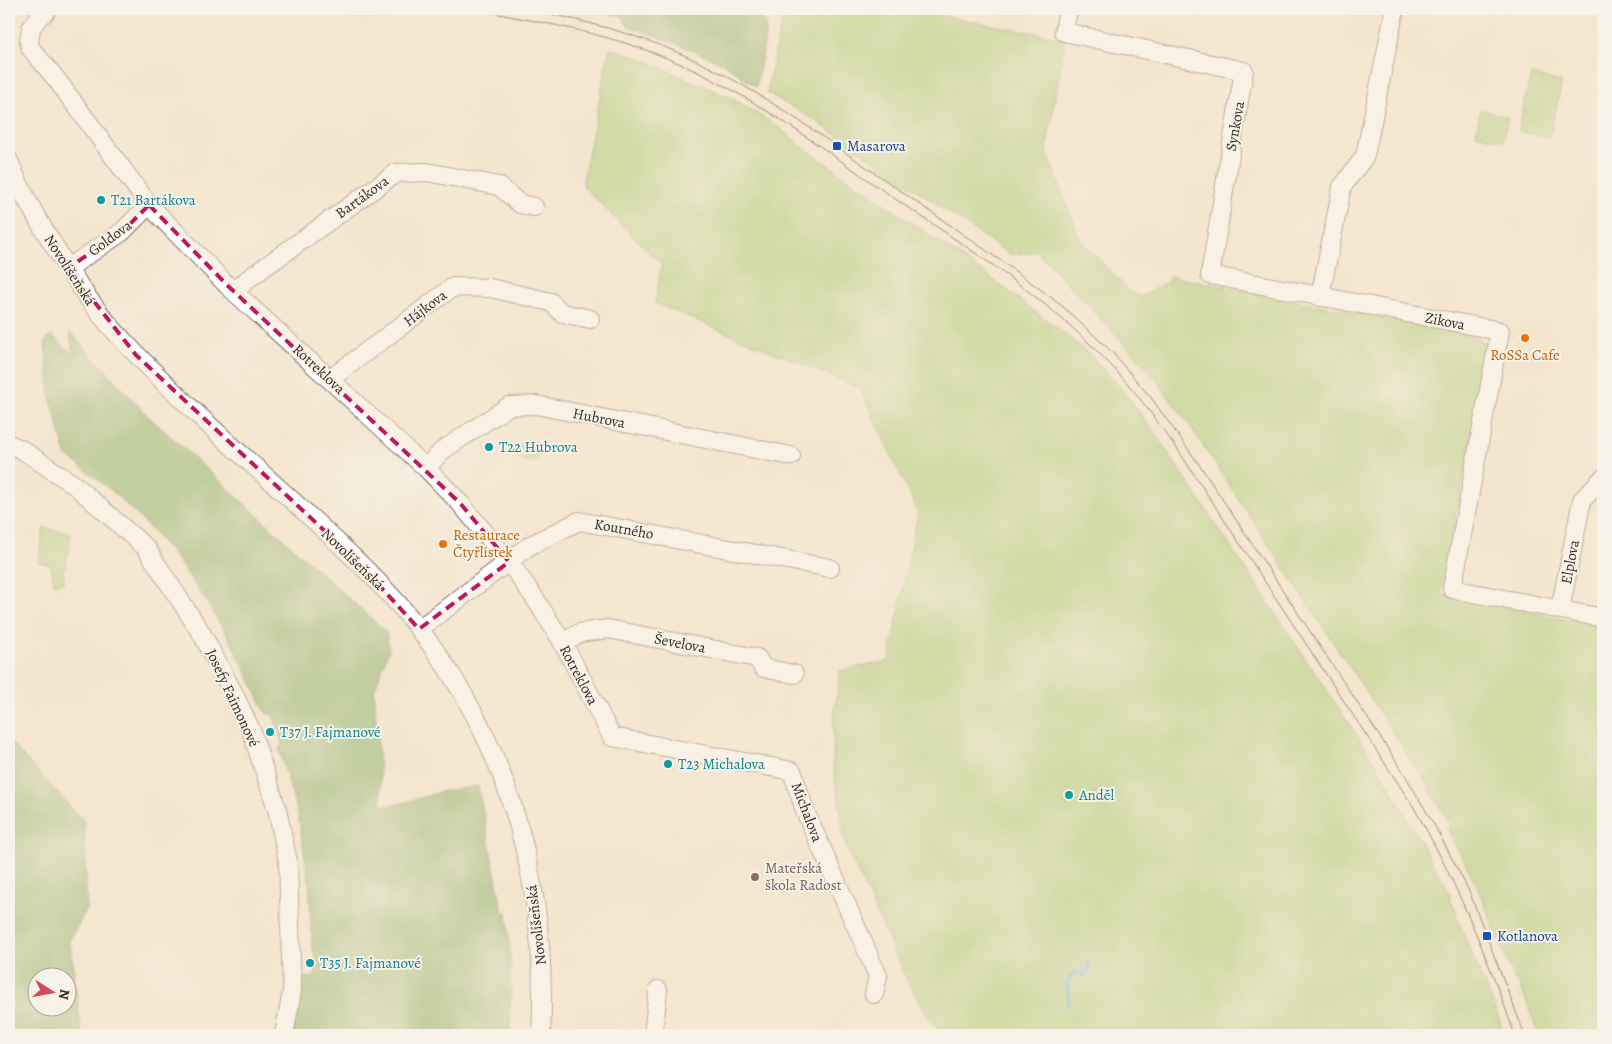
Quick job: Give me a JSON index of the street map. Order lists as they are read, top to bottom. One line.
{"streets":{"street":["Synkova","Bartákova","Goldova","Novolíšeňská","Hájkova","Zikova","Rotreklova","Hubrova","Koutného","Elplova","Ševelova","Josefy Faimonové","Michalova"]},"crossings":[["Synkova","Zikova"],["Bartákova","Rotreklova"],["Goldova","Novolíšeňská"],["Goldova","Rotreklova"],["Novolíšeňská","Koutného"],["Hájkova","Rotreklova"],["Zikova","Elplova"],["Rotreklova","Hubrova"],["Rotreklova","Koutného"],["Rotreklova","Ševelova"],["Rotreklova","Michalova"]],"places":{"transit":["Masarova","Kotlanova"],"other":["T21 Bartákova","RoSSa Cafe","T22 Hubrova","Restaurace Čtyřlístek","T37 J. Fajmanové","T23 Michalova","Anděl","Mateřská škola Radost","T35 J. Fajmanové"]},"north":"right"}
